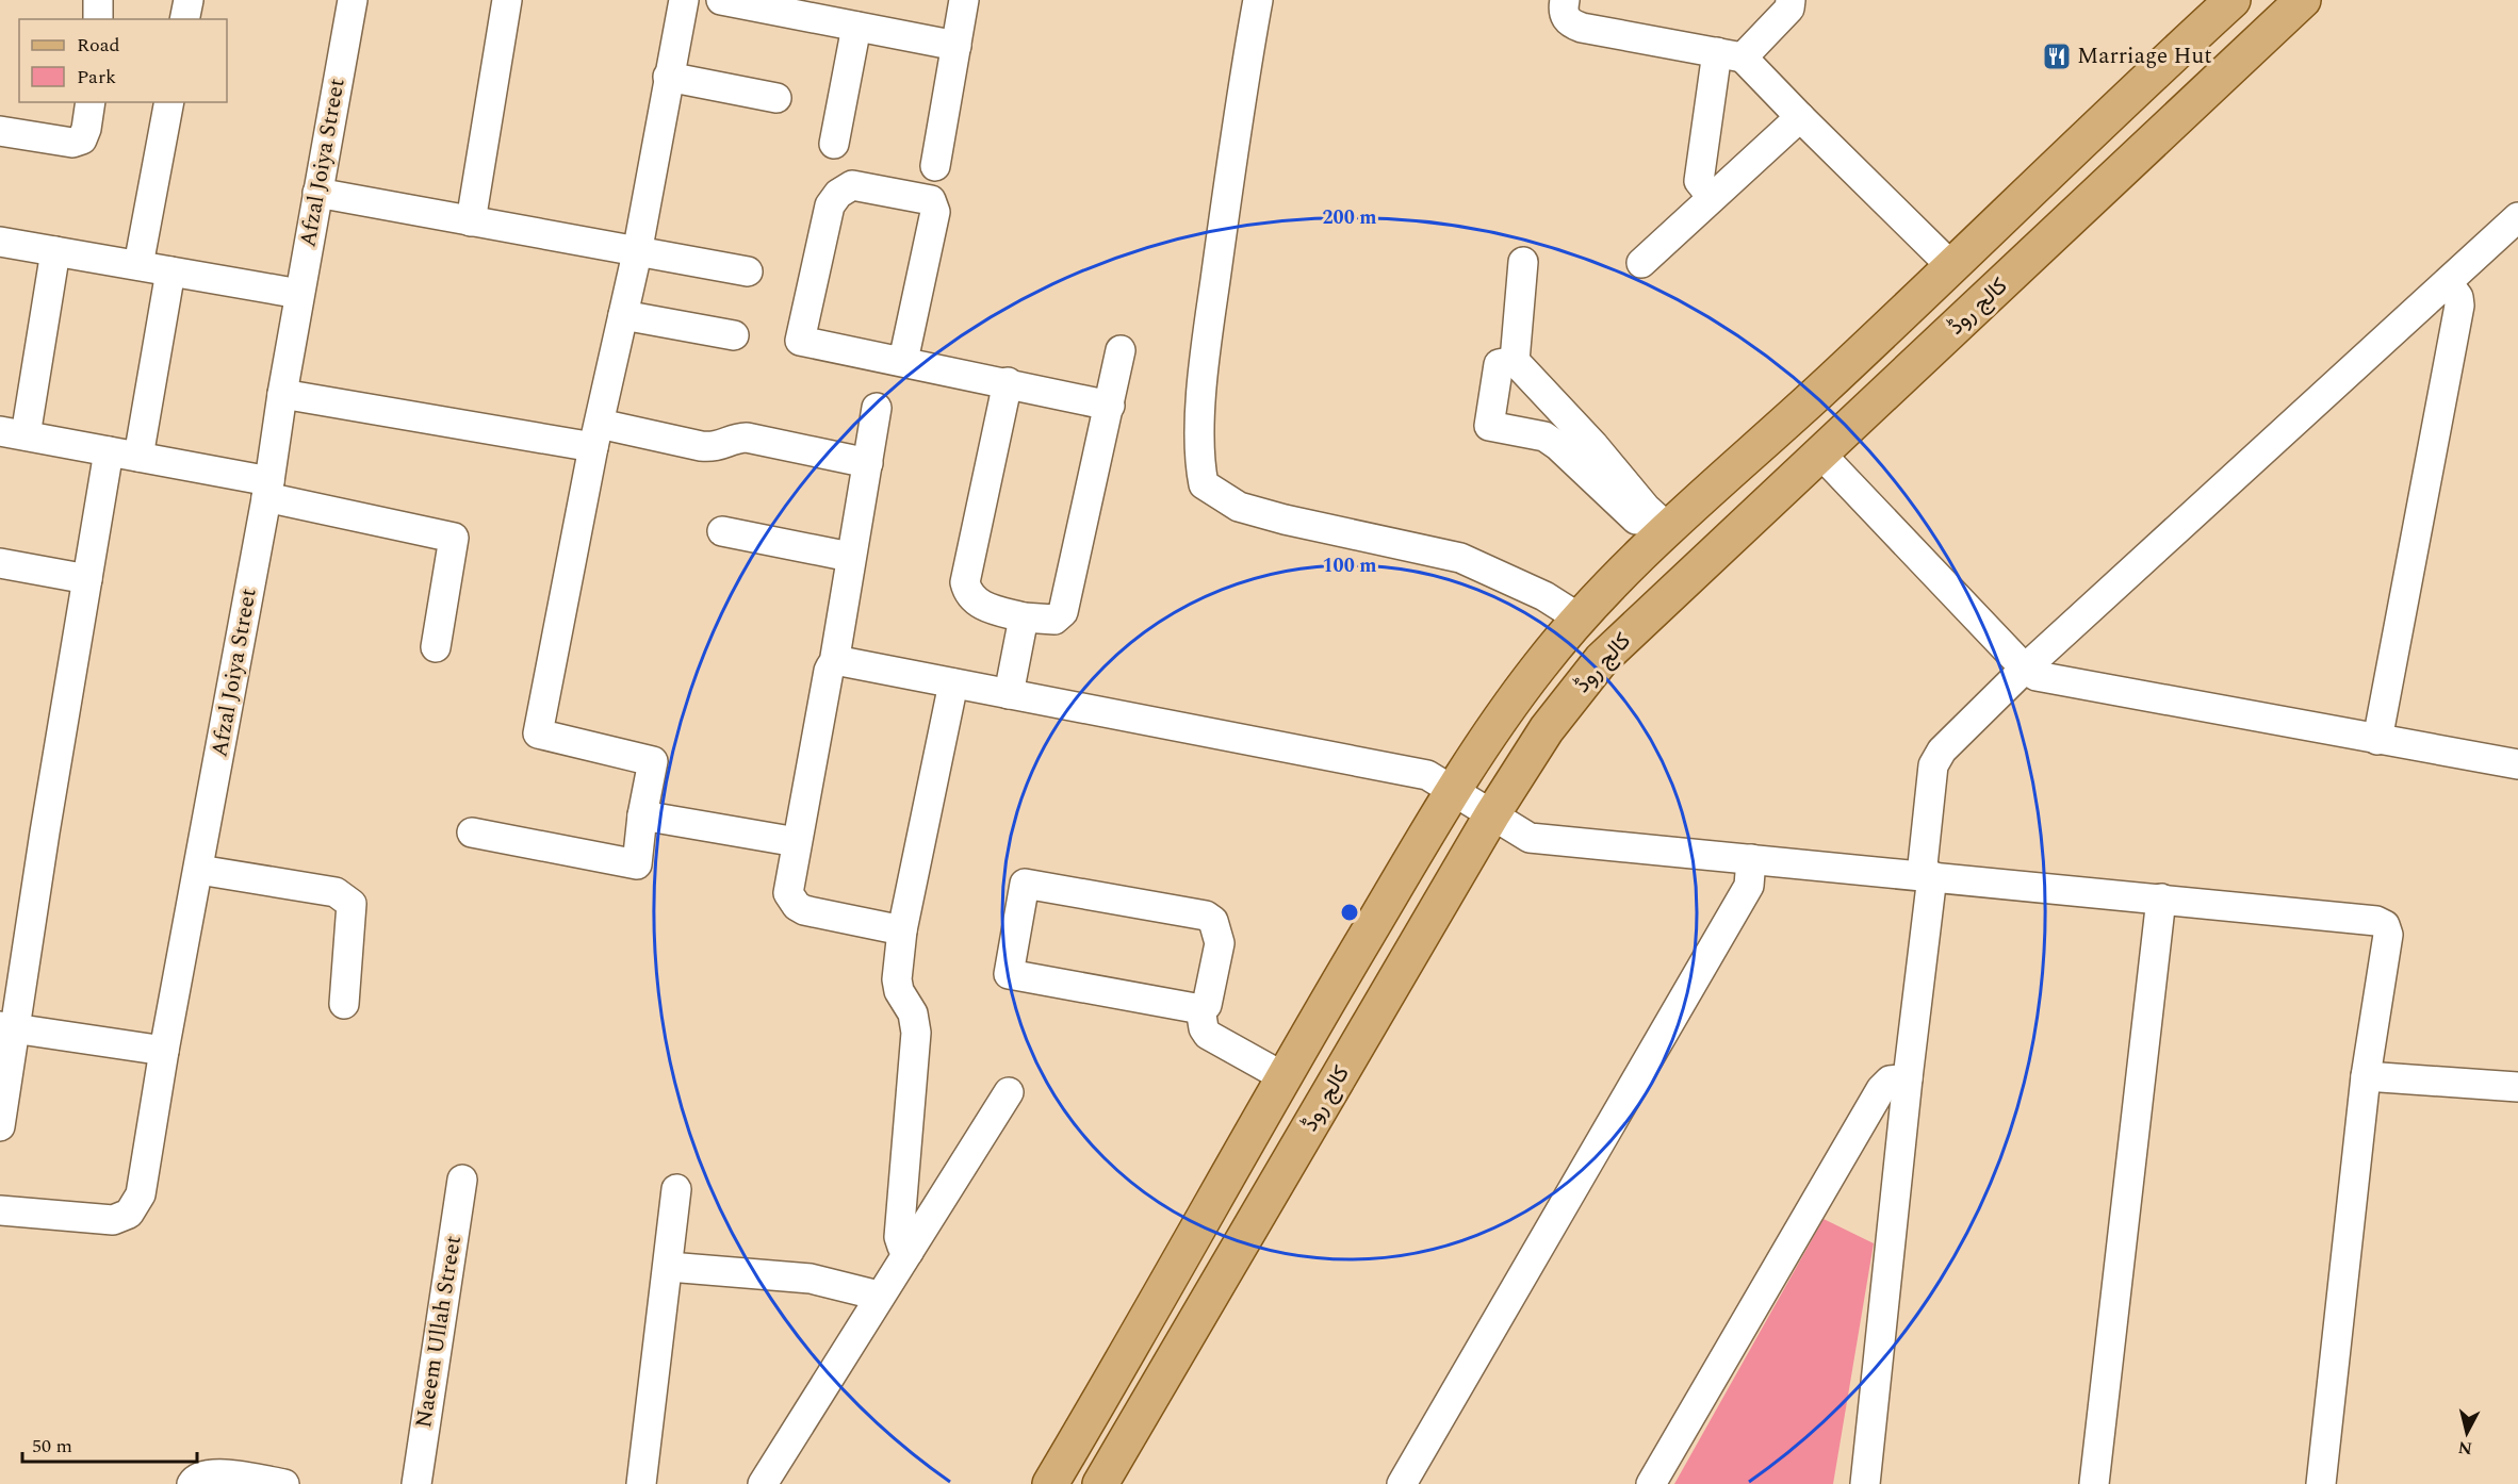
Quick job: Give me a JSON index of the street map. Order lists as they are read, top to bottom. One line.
{"streets":{"main road":["کالج روڈ"],"street":["Afzal Joiya Street","Naeem Ullah Street"]},"places":{"restaurant":["Marriage Hut"]},"legend":["Road","Park"],"scale_bar":"50 m","north":"bottom","rings":["200 m","100 m"]}
